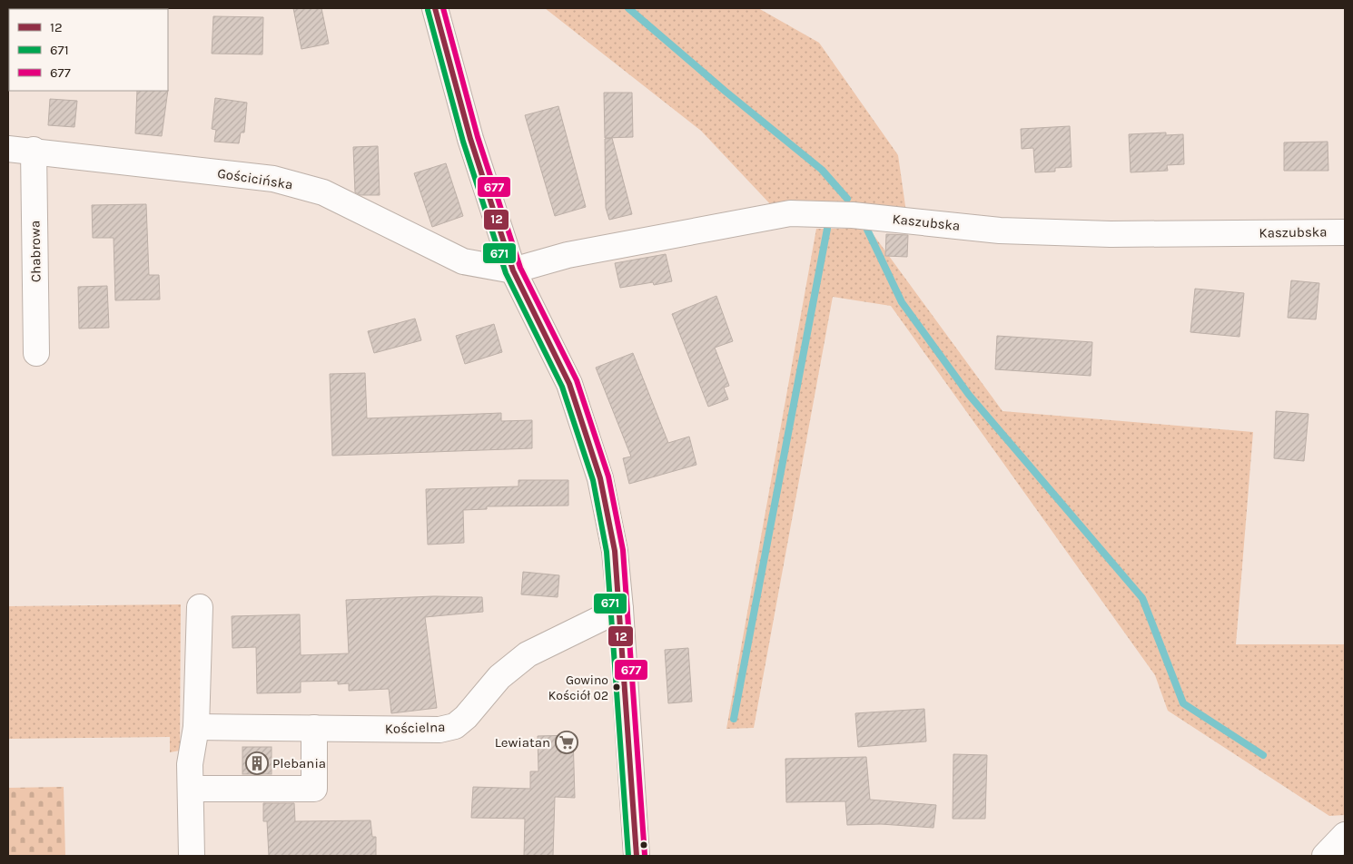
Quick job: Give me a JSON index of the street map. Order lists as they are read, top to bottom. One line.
{"streets":{"street":["Gościcińska","Kaszubska","Chabrowa","Kościelna"]},"crossings":[["Gościcińska","Kaszubska"],["Gościcińska","Chabrowa"]],"places":{"other":["Gowino Kościół 02"],"supermarket":["Lewiatan"],"building":["Plebania"]},"lines":["transit line 12","transit line 677","transit line 671"],"legend":["12","671","677"]}
